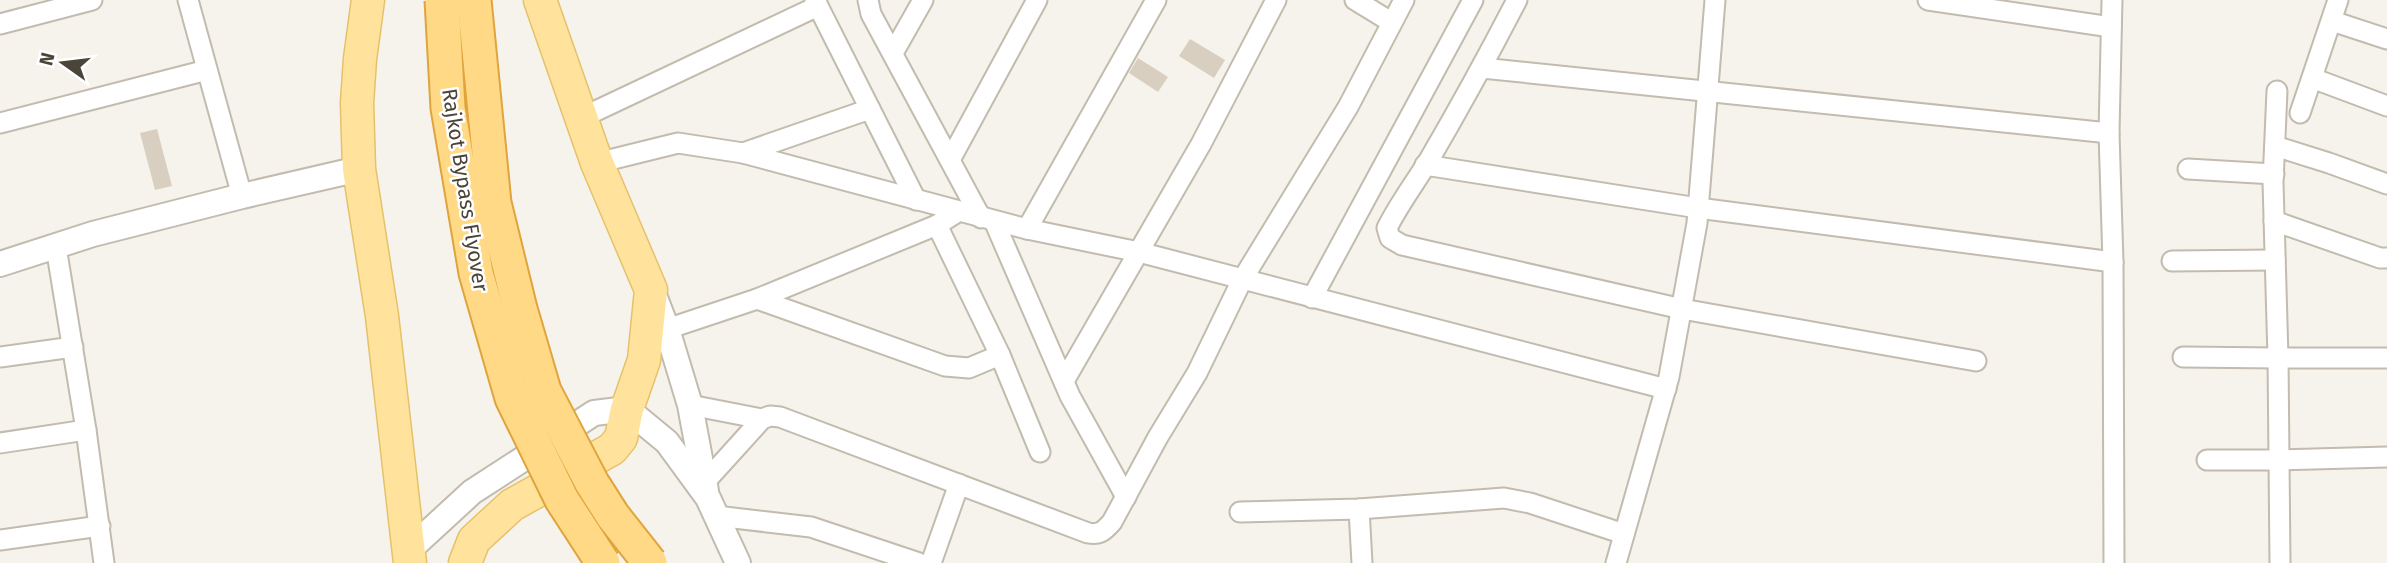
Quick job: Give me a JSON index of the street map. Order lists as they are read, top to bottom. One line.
{"streets":{"highway":["Rajkot Bypass Flyover"]},"north":"left"}
